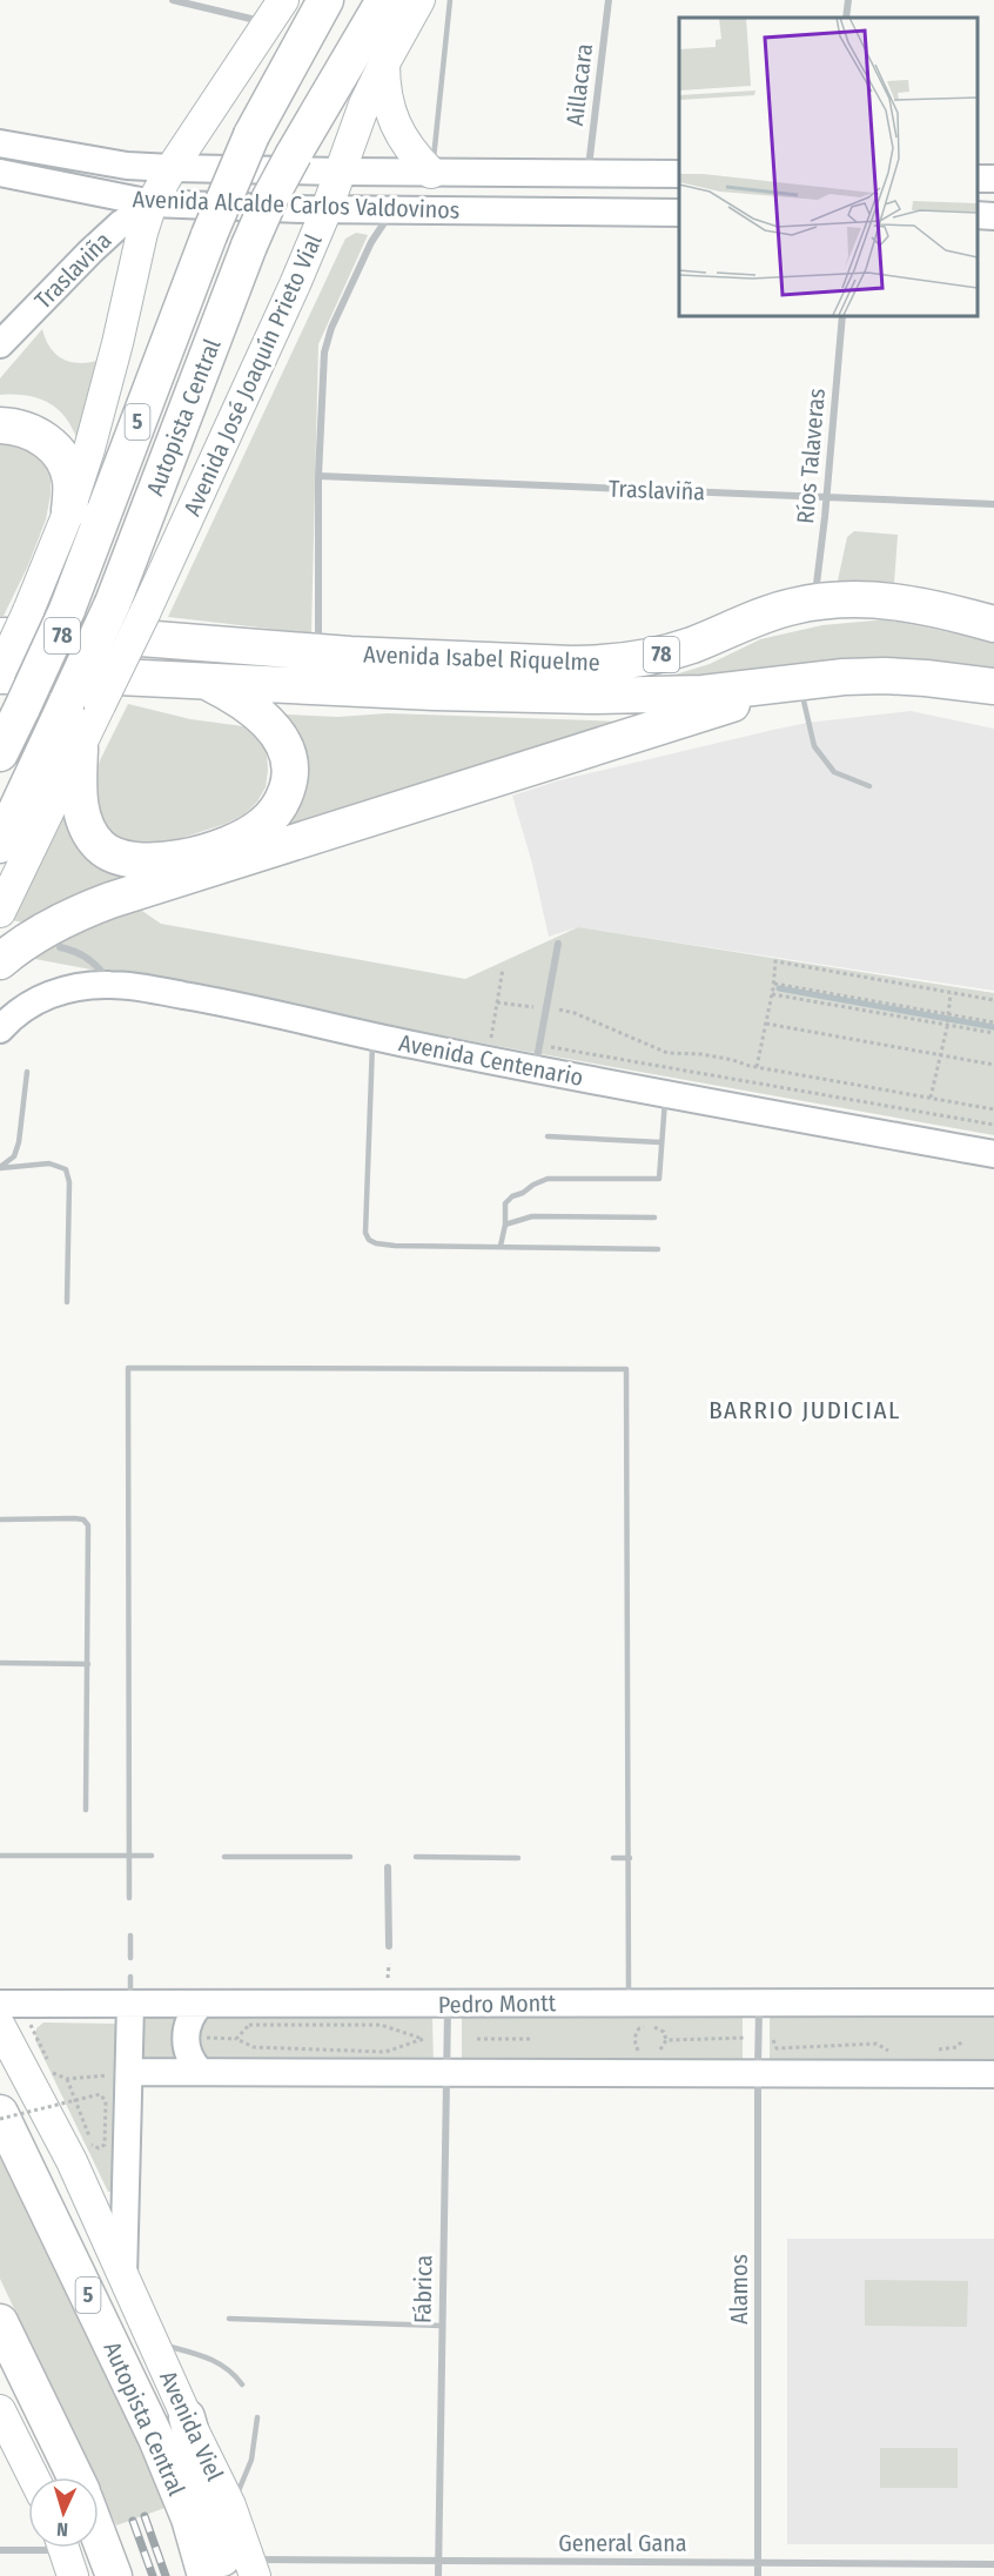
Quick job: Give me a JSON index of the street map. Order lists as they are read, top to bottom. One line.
{"streets":{"highway":["Autopista Central","5","78","Avenida Isabel Riquelme"],"main road":["Avenida José Joaquín Prieto Vial","Avenida Viel"],"street":["Aillacara","Avenida Alcalde Carlos Valdovinos","Traslaviña","Ríos Talaveras","Avenida Centenario","Pedro Montt","Fábrica","Alamos","General Gana"]},"crossings":[["Aillacara","Avenida Alcalde Carlos Valdovinos"],["Avenida Alcalde Carlos Valdovinos","Traslaviña"],["Avenida Alcalde Carlos Valdovinos","Avenida José Joaquín Prieto Vial"],["Traslaviña","Ríos Talaveras"],["Avenida José Joaquín Prieto Vial","Autopista Central"],["Ríos Talaveras","Avenida Isabel Riquelme"],["Pedro Montt","Fábrica"],["Pedro Montt","Alamos"],["Pedro Montt","Avenida Viel"],["Fábrica","General Gana"],["Alamos","General Gana"],["Avenida Viel","General Gana"]],"districts":["BARRIO JUDICIAL"],"north":"bottom"}
